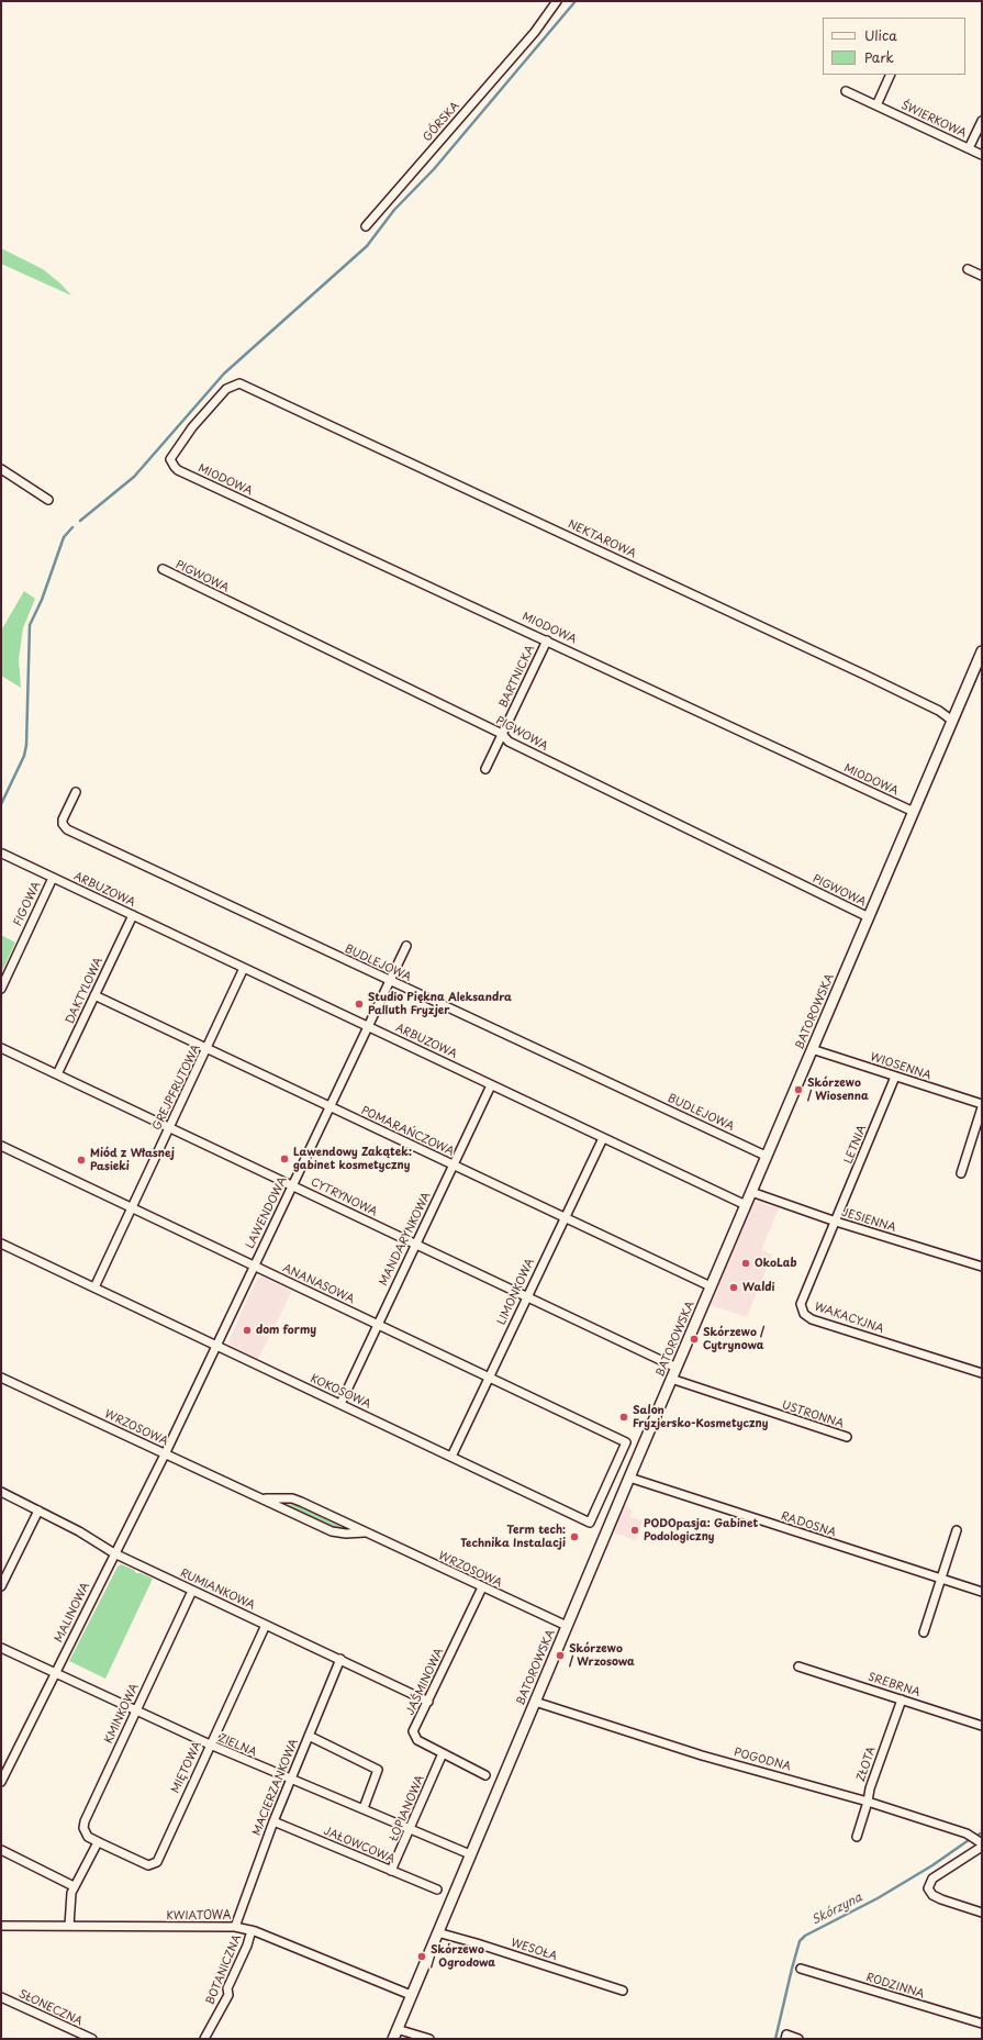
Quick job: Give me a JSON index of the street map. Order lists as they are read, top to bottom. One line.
{"streets":{"street":["ŚWIERKOWA","GÓRSKA","MIODOWA","NEKTAROWA","PIGWOWA","BARTNICKA","ARBUZOWA","FIGOWA","BUDLEJOWA","DAKTYLOWA","BATOROWSKA","WIOSENNA","GREJPFRUTOWA","POMARAŃCZOWA","LETNIA","CYTRYNOWA","LAWENDOWA","JESIENNA","MANDARYNKOWA","ANANASOWA","LIMONKOWA","WAKACYJNA","KOKOSOWA","USTRONNA","WRZOSOWA","RADOSNA","RUMIANKOWA","MALINOWA","JAŚMINOWA","SREBRNA","KMINKOWA","ZIELNA","POGODNA","ZŁOTA","MIĘTOWA","MACIERZANKOWA","ŁOPIANOWA","JAŁOWCOWA","KWIATOWA","WESOŁA","BOTANICZNA","RODZINNA","SŁONECZNA"]},"crossings":[["MIODOWA","NEKTAROWA"],["MIODOWA","BARTNICKA"],["MIODOWA","BATOROWSKA"],["NEKTAROWA","BATOROWSKA"],["PIGWOWA","BARTNICKA"],["PIGWOWA","BATOROWSKA"],["ARBUZOWA","FIGOWA"],["ARBUZOWA","DAKTYLOWA"],["ARBUZOWA","BATOROWSKA"],["ARBUZOWA","GREJPFRUTOWA"],["ARBUZOWA","LAWENDOWA"],["ARBUZOWA","MANDARYNKOWA"],["ARBUZOWA","LIMONKOWA"],["BUDLEJOWA","BATOROWSKA"],["BUDLEJOWA","LAWENDOWA"],["DAKTYLOWA","POMARAŃCZOWA"],["DAKTYLOWA","CYTRYNOWA"],["BATOROWSKA","WIOSENNA"],["BATOROWSKA","POMARAŃCZOWA"],["BATOROWSKA","CYTRYNOWA"],["BATOROWSKA","JESIENNA"],["BATOROWSKA","USTRONNA"],["BATOROWSKA","WRZOSOWA"],["BATOROWSKA","RADOSNA"],["BATOROWSKA","ZIELNA"],["BATOROWSKA","POGODNA"],["BATOROWSKA","KWIATOWA"],["BATOROWSKA","WESOŁA"],["WIOSENNA","LETNIA"],["GREJPFRUTOWA","POMARAŃCZOWA"],["GREJPFRUTOWA","CYTRYNOWA"],["GREJPFRUTOWA","ANANASOWA"],["GREJPFRUTOWA","KOKOSOWA"],["POMARAŃCZOWA","LAWENDOWA"],["POMARAŃCZOWA","MANDARYNKOWA"],["POMARAŃCZOWA","LIMONKOWA"],["LETNIA","JESIENNA"],["LETNIA","WAKACYJNA"],["CYTRYNOWA","LAWENDOWA"],["CYTRYNOWA","MANDARYNKOWA"],["CYTRYNOWA","LIMONKOWA"],["LAWENDOWA","ANANASOWA"],["LAWENDOWA","KOKOSOWA"],["LAWENDOWA","WRZOSOWA"],["LAWENDOWA","MALINOWA"],["JESIENNA","WAKACYJNA"],["MANDARYNKOWA","ANANASOWA"],["MANDARYNKOWA","KOKOSOWA"],["ANANASOWA","LIMONKOWA"],["ANANASOWA","KOKOSOWA"],["LIMONKOWA","KOKOSOWA"],["WRZOSOWA","MALINOWA"],["WRZOSOWA","JAŚMINOWA"],["RUMIANKOWA","MALINOWA"],["RUMIANKOWA","JAŚMINOWA"],["RUMIANKOWA","KMINKOWA"],["RUMIANKOWA","MIĘTOWA"],["RUMIANKOWA","MACIERZANKOWA"],["MALINOWA","ZIELNA"],["JAŚMINOWA","ŁOPIANOWA"],["SREBRNA","ZŁOTA"],["KMINKOWA","ZIELNA"],["KMINKOWA","MIĘTOWA"],["ZIELNA","MIĘTOWA"],["ZIELNA","MACIERZANKOWA"],["ZIELNA","ŁOPIANOWA"],["POGODNA","ZŁOTA"],["MACIERZANKOWA","JAŁOWCOWA"],["MACIERZANKOWA","KWIATOWA"],["ŁOPIANOWA","JAŁOWCOWA"],["KWIATOWA","BOTANICZNA"]],"water":["Skórzyna"],"places":["Studio Piękna Aleksandra Palluth Fryzjer","Skórzewo / Wiosenna","Lawendowy Zakątek: gabinet kosmetyczny","Miód z Własnej Pasieki","OkoLab","Waldi","dom formy","Skórzewo / Cytrynowa","Salon Fryzjersko-Kosmetyczny","PODOpasja: Gabinet Podologiczny","Term tech: Technika Instalacji","Skórzewo / Wrzosowa","Skórzewo / Ogrodowa"],"legend":["Ulica","Park"]}
